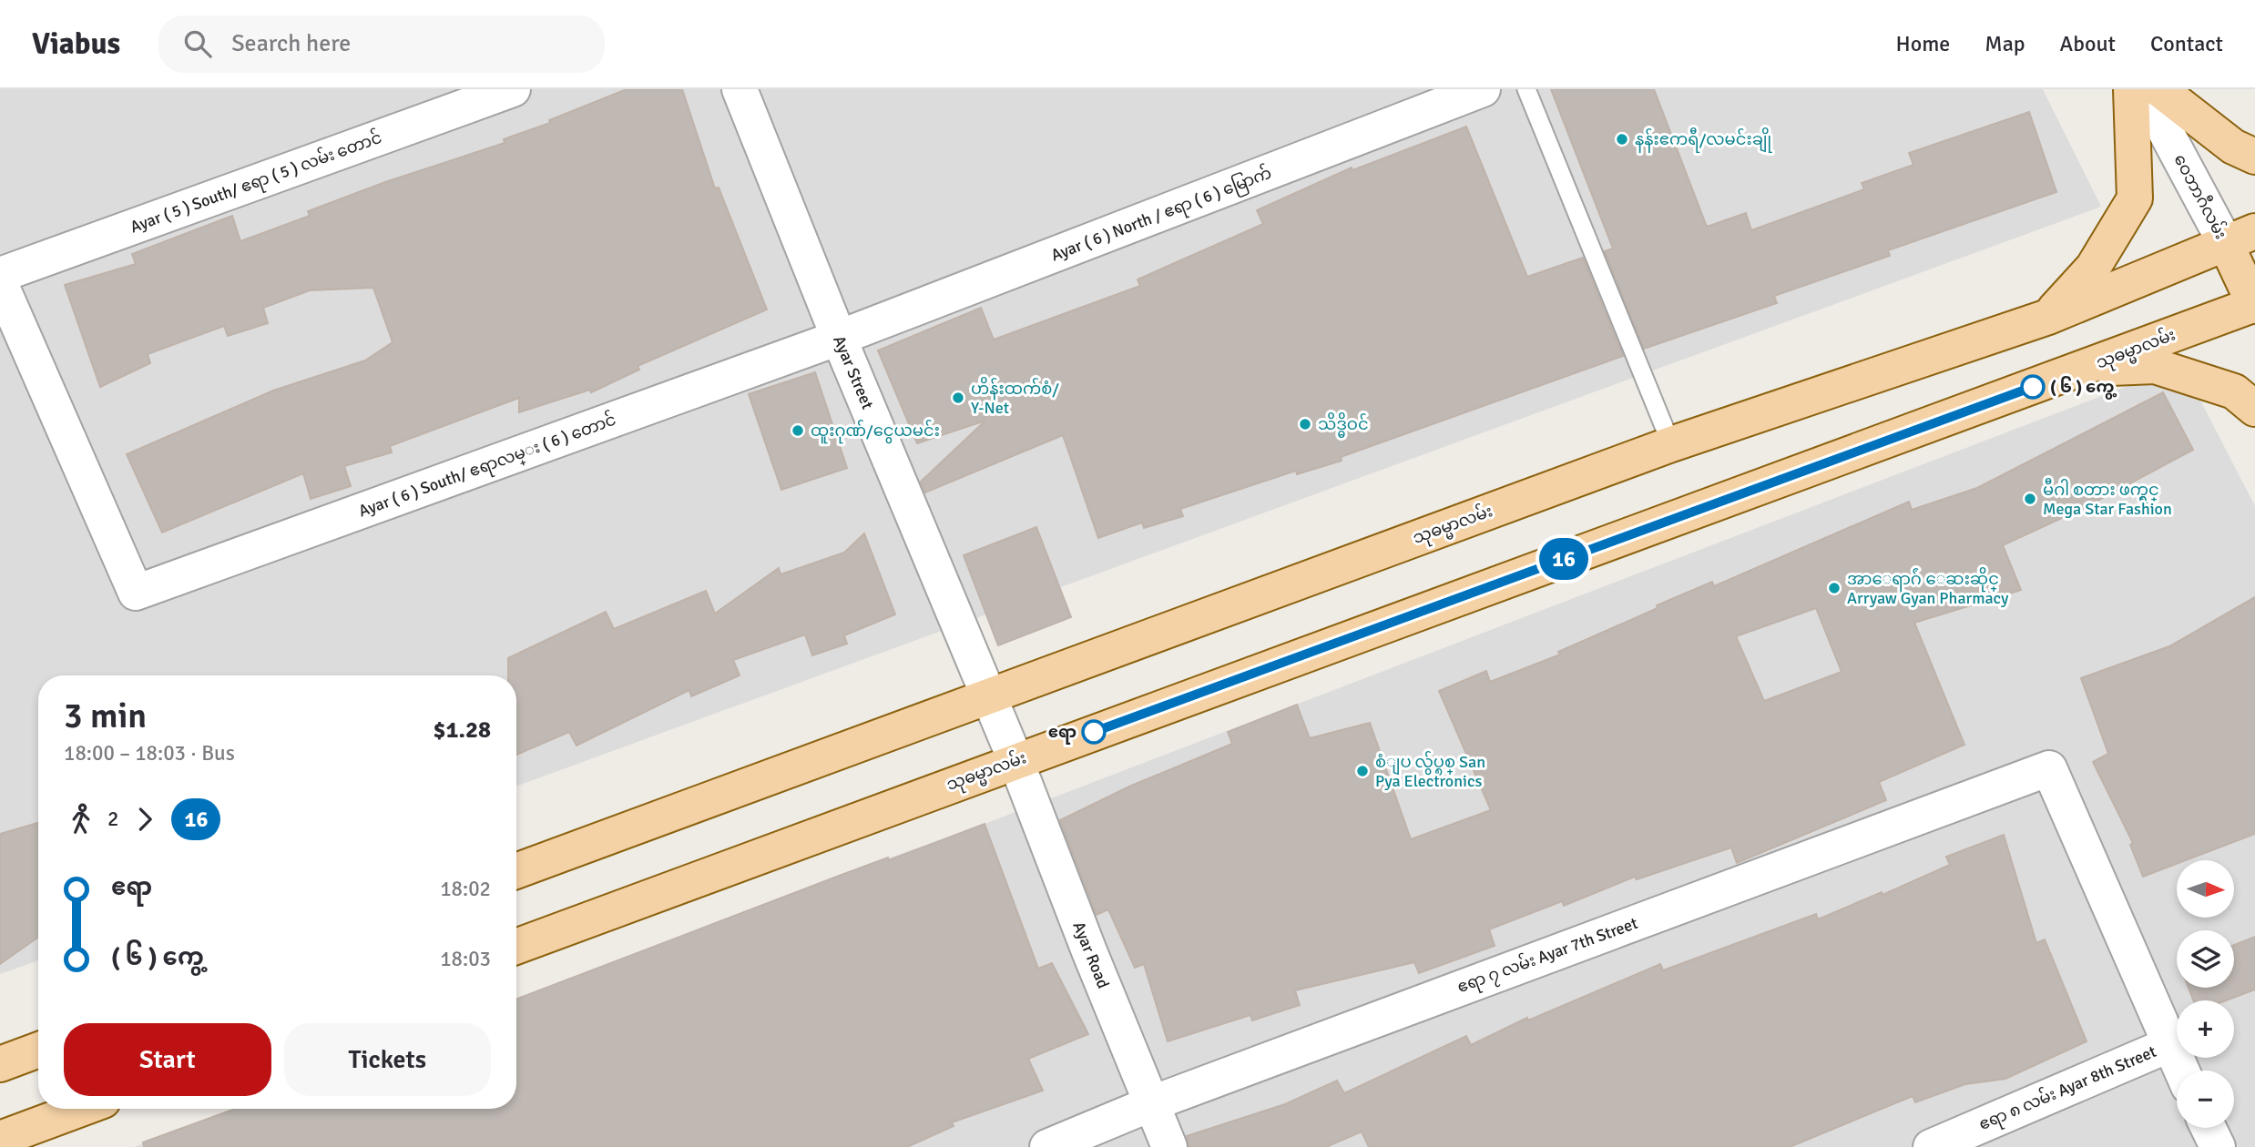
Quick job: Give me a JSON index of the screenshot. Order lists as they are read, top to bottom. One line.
{"streets":{"main road":["ဝေဘာဂီလမ်း","သုဓမ္မာလမ်း"],"street":["Ayar ( 5 ) South/ ဧရာ ( 5 ) လမ်း တောင်","Ayar ( 6 ) North / ဧရာ ( 6 ) မြောက်","Ayar Street","Ayar ( 6 ) South/ ဧရာလမ္း ( 6 ) တောင်","Ayar Road","ဧရာ ၇ လမ်း Ayar 7th Street","ဧရာ ၈ လမ်း Ayar 8th Street"]},"crossings":[["ဝေဘာဂီလမ်း","သုဓမ္မာလမ်း"],["Ayar ( 6 ) North / ဧရာ ( 6 ) မြောက်","Ayar Street"],["Ayar ( 6 ) North / ဧရာ ( 6 ) မြောက်","Ayar ( 6 ) South/ ဧရာလမ္း ( 6 ) တောင်"],["သုဓမ္မာလမ်း","Ayar Street"],["သုဓမ္မာလမ်း","Ayar Road"],["Ayar Street","Ayar ( 6 ) South/ ဧရာလမ္း ( 6 ) တောင်"],["Ayar Street","Ayar Road"],["Ayar Road","ဧရာ ၇ လမ်း Ayar 7th Street"],["ဧရာ ၇ လမ်း Ayar 7th Street","ဧရာ ၈ လမ်း Ayar 8th Street"]],"places":["နန်းဧကရီ/လမင်းချို","( ၆ ) ကွေ့","ဟိန်းထက်စံ/ Y-Net","သိဒ္ဓိဝင်","ထူးဂုဏ်/ငွေယမင်း","မီဂါ စတား ဖက္ရွင္ Mega Star Fashion","အာေရာဂ်ံ ေဆးဆိုင္ Arryaw Gyan Pharmacy","ဧရာ","စံျပ လ်ွပ္စစ္ San Pya Electronics"],"lines":["bus line 16"],"north":"right","page":{"header":"Viabus","search":"Search here","nav":["Home","Map","About","Contact"],"on_map":"16","heading":["3 min","18:00 – 18:03 · Bus","$1.28"],"legs":["2","16"],"list":[{"name":"ဧရာ","value":"18:02"},{"name":"( ၆ ) ကွေ့","value":"18:03"}],"map_buttons":["+","−"],"buttons":["Start","Tickets"]}}
